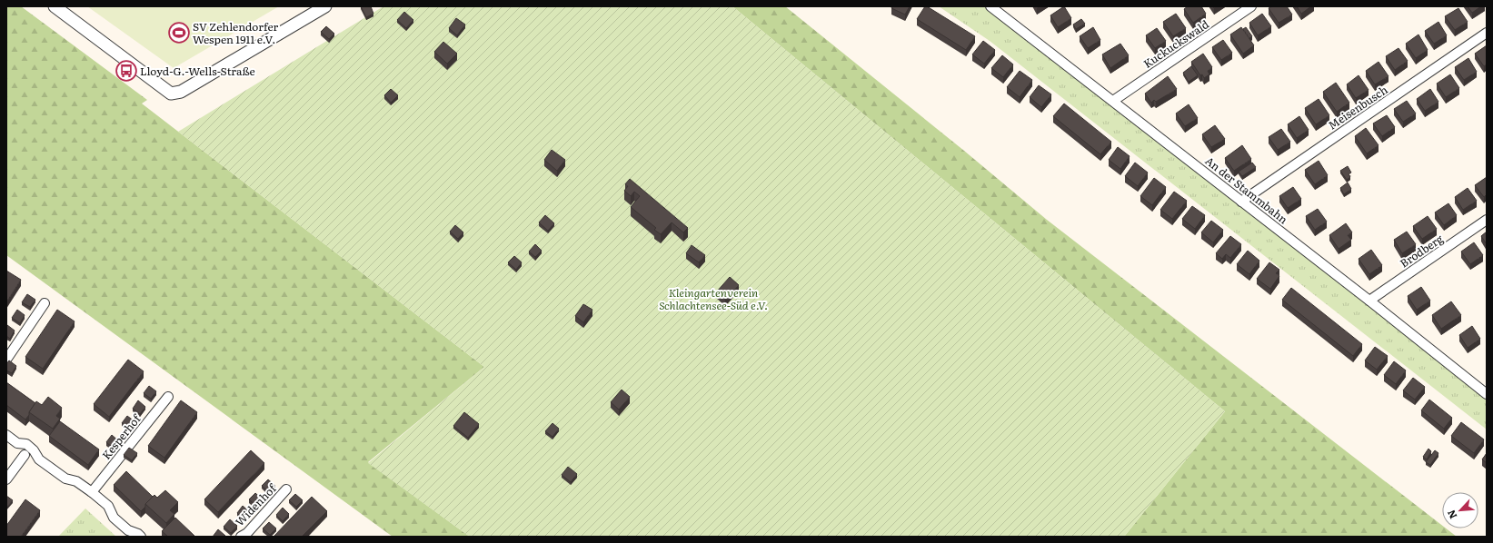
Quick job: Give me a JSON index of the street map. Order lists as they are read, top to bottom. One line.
{"streets":{"street":["Kuckuckswald","Meisenbusch","An der Stammbahn","Brodberg","Kesperhof","Widenhof"]},"crossings":[["Kuckuckswald","An der Stammbahn"],["Meisenbusch","An der Stammbahn"],["An der Stammbahn","Brodberg"]],"parks":["Kleingartenverein Schlachtensee-Süd e.V."],"places":{"sports":["SV Zehlendorfer Wespen 1911 e.V."],"bus stop":["Lloyd-G.-Wells-Straße"]},"north":"bottom left"}
